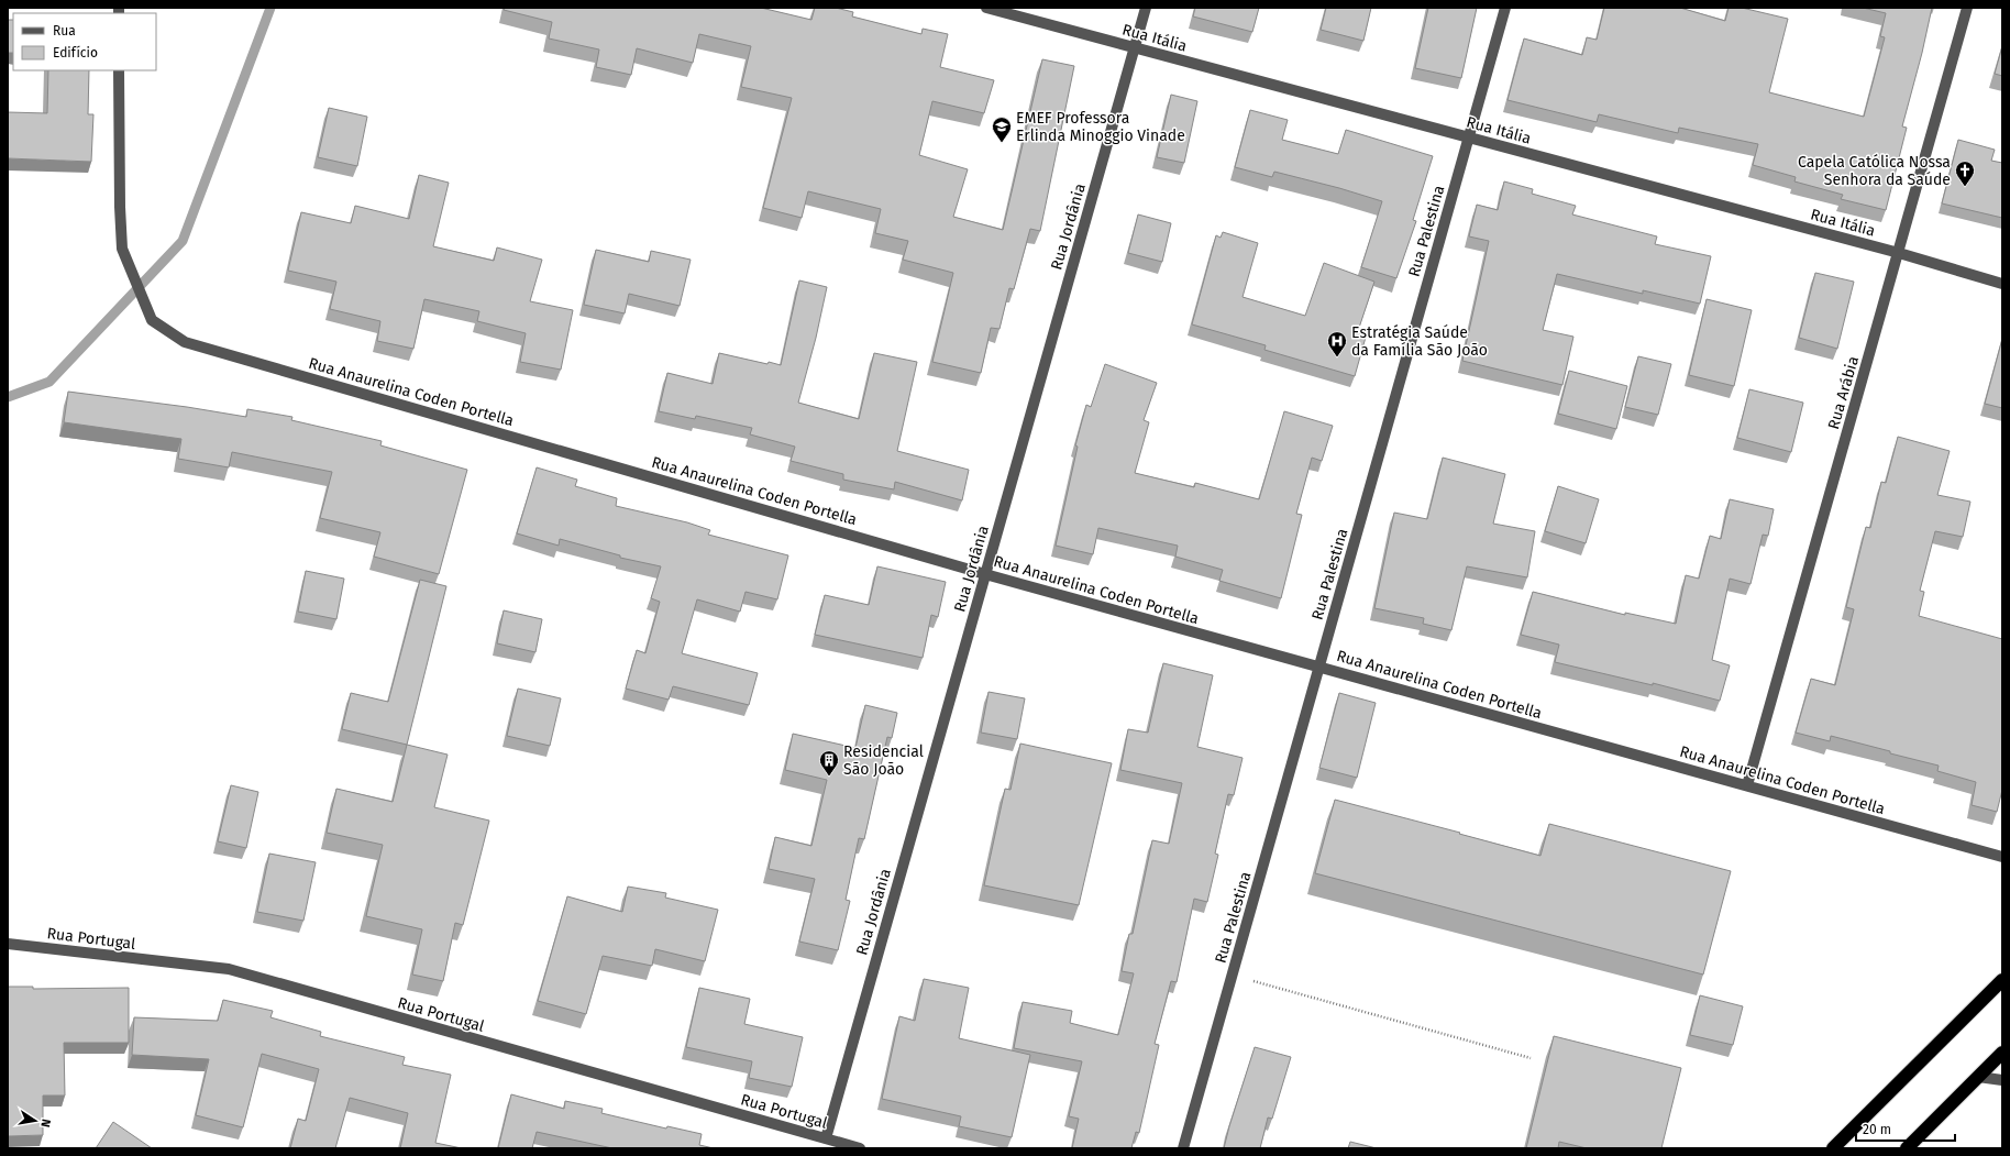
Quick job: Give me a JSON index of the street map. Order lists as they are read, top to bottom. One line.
{"streets":{"street":["Rua Itália","Rua Jordânia","Rua Palestina","Rua Anaurelina Coden Portella","Rua Arábia","Rua Portugal"]},"crossings":[["Rua Itália","Rua Jordânia"],["Rua Itália","Rua Palestina"],["Rua Itália","Rua Arábia"],["Rua Jordânia","Rua Anaurelina Coden Portella"],["Rua Jordânia","Rua Portugal"],["Rua Palestina","Rua Anaurelina Coden Portella"],["Rua Anaurelina Coden Portella","Rua Arábia"]],"places":{"school or university":["EMEF Professora Erlinda Minoggio Vinade"],"church":["Capela Católica Nossa Senhora da Saúde"],"hospital":["Estratégia Saúde da Família São João"],"building":["Residencial São João"]},"legend":["Rua","Edifício"],"scale_bar":"20 m","north":"right"}
